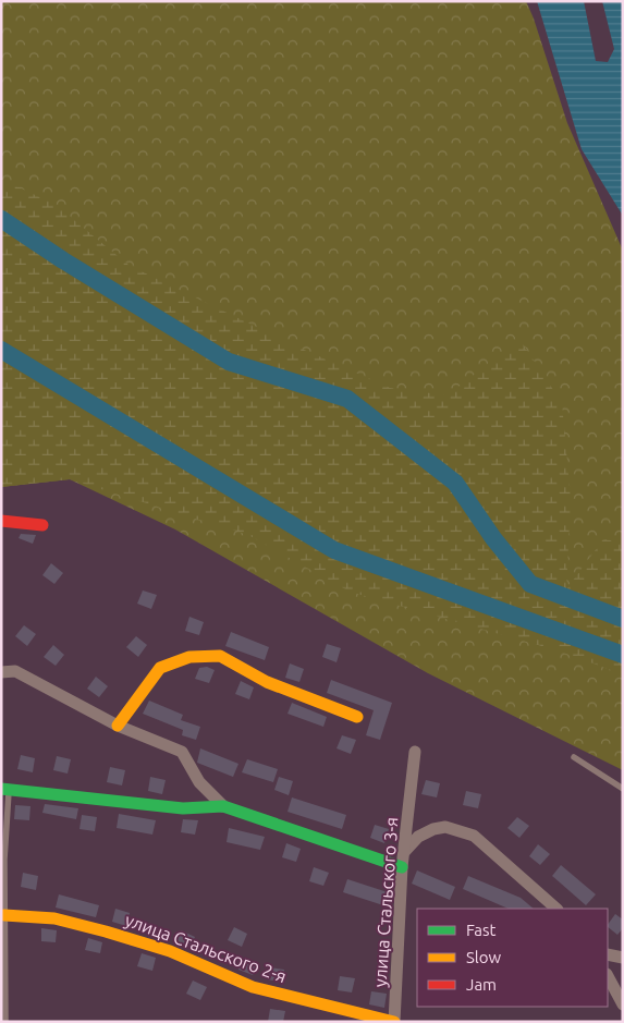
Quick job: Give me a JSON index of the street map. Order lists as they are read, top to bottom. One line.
{"streets":{"street":["улица Стальского 3-я","улица Стальского 2-я"]},"crossings":[["улица Стальского 3-я","улица Стальского 2-я"]],"legend":["Fast","Slow","Jam"]}
